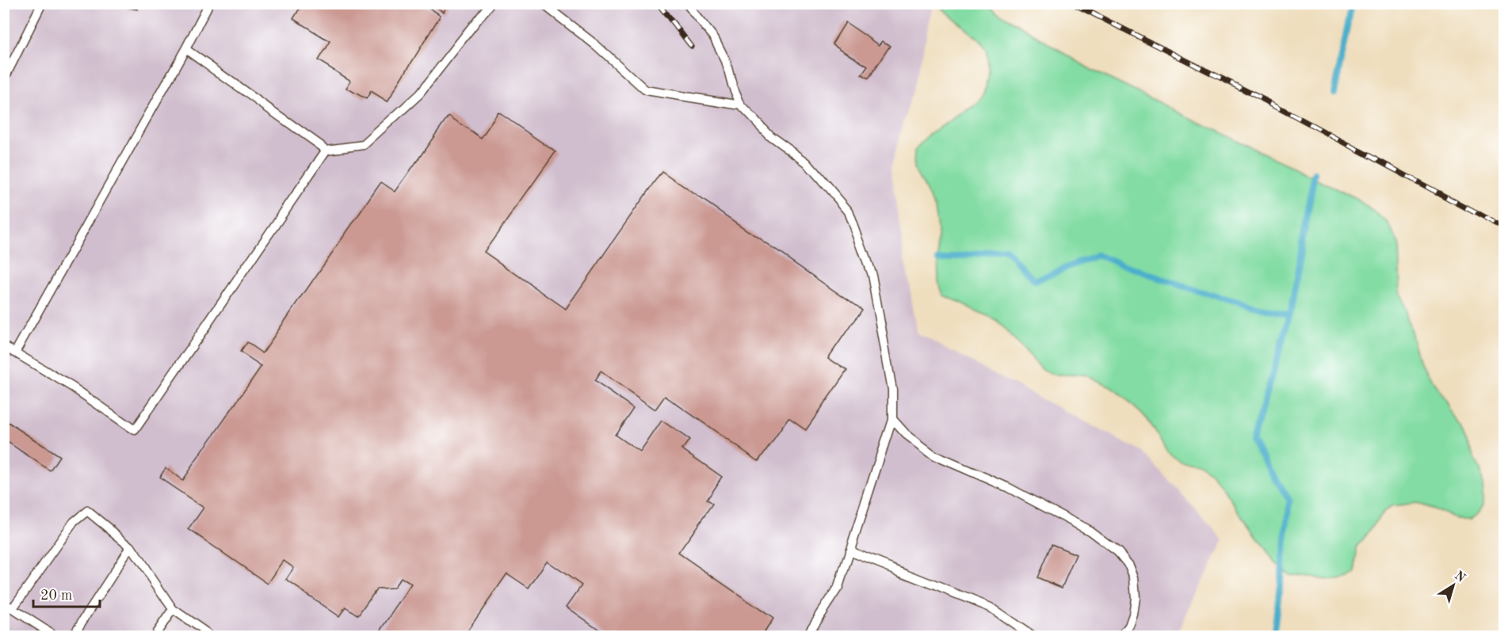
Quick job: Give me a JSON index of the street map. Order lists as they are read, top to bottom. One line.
{"scale_bar":"20 m","north":"top right"}
